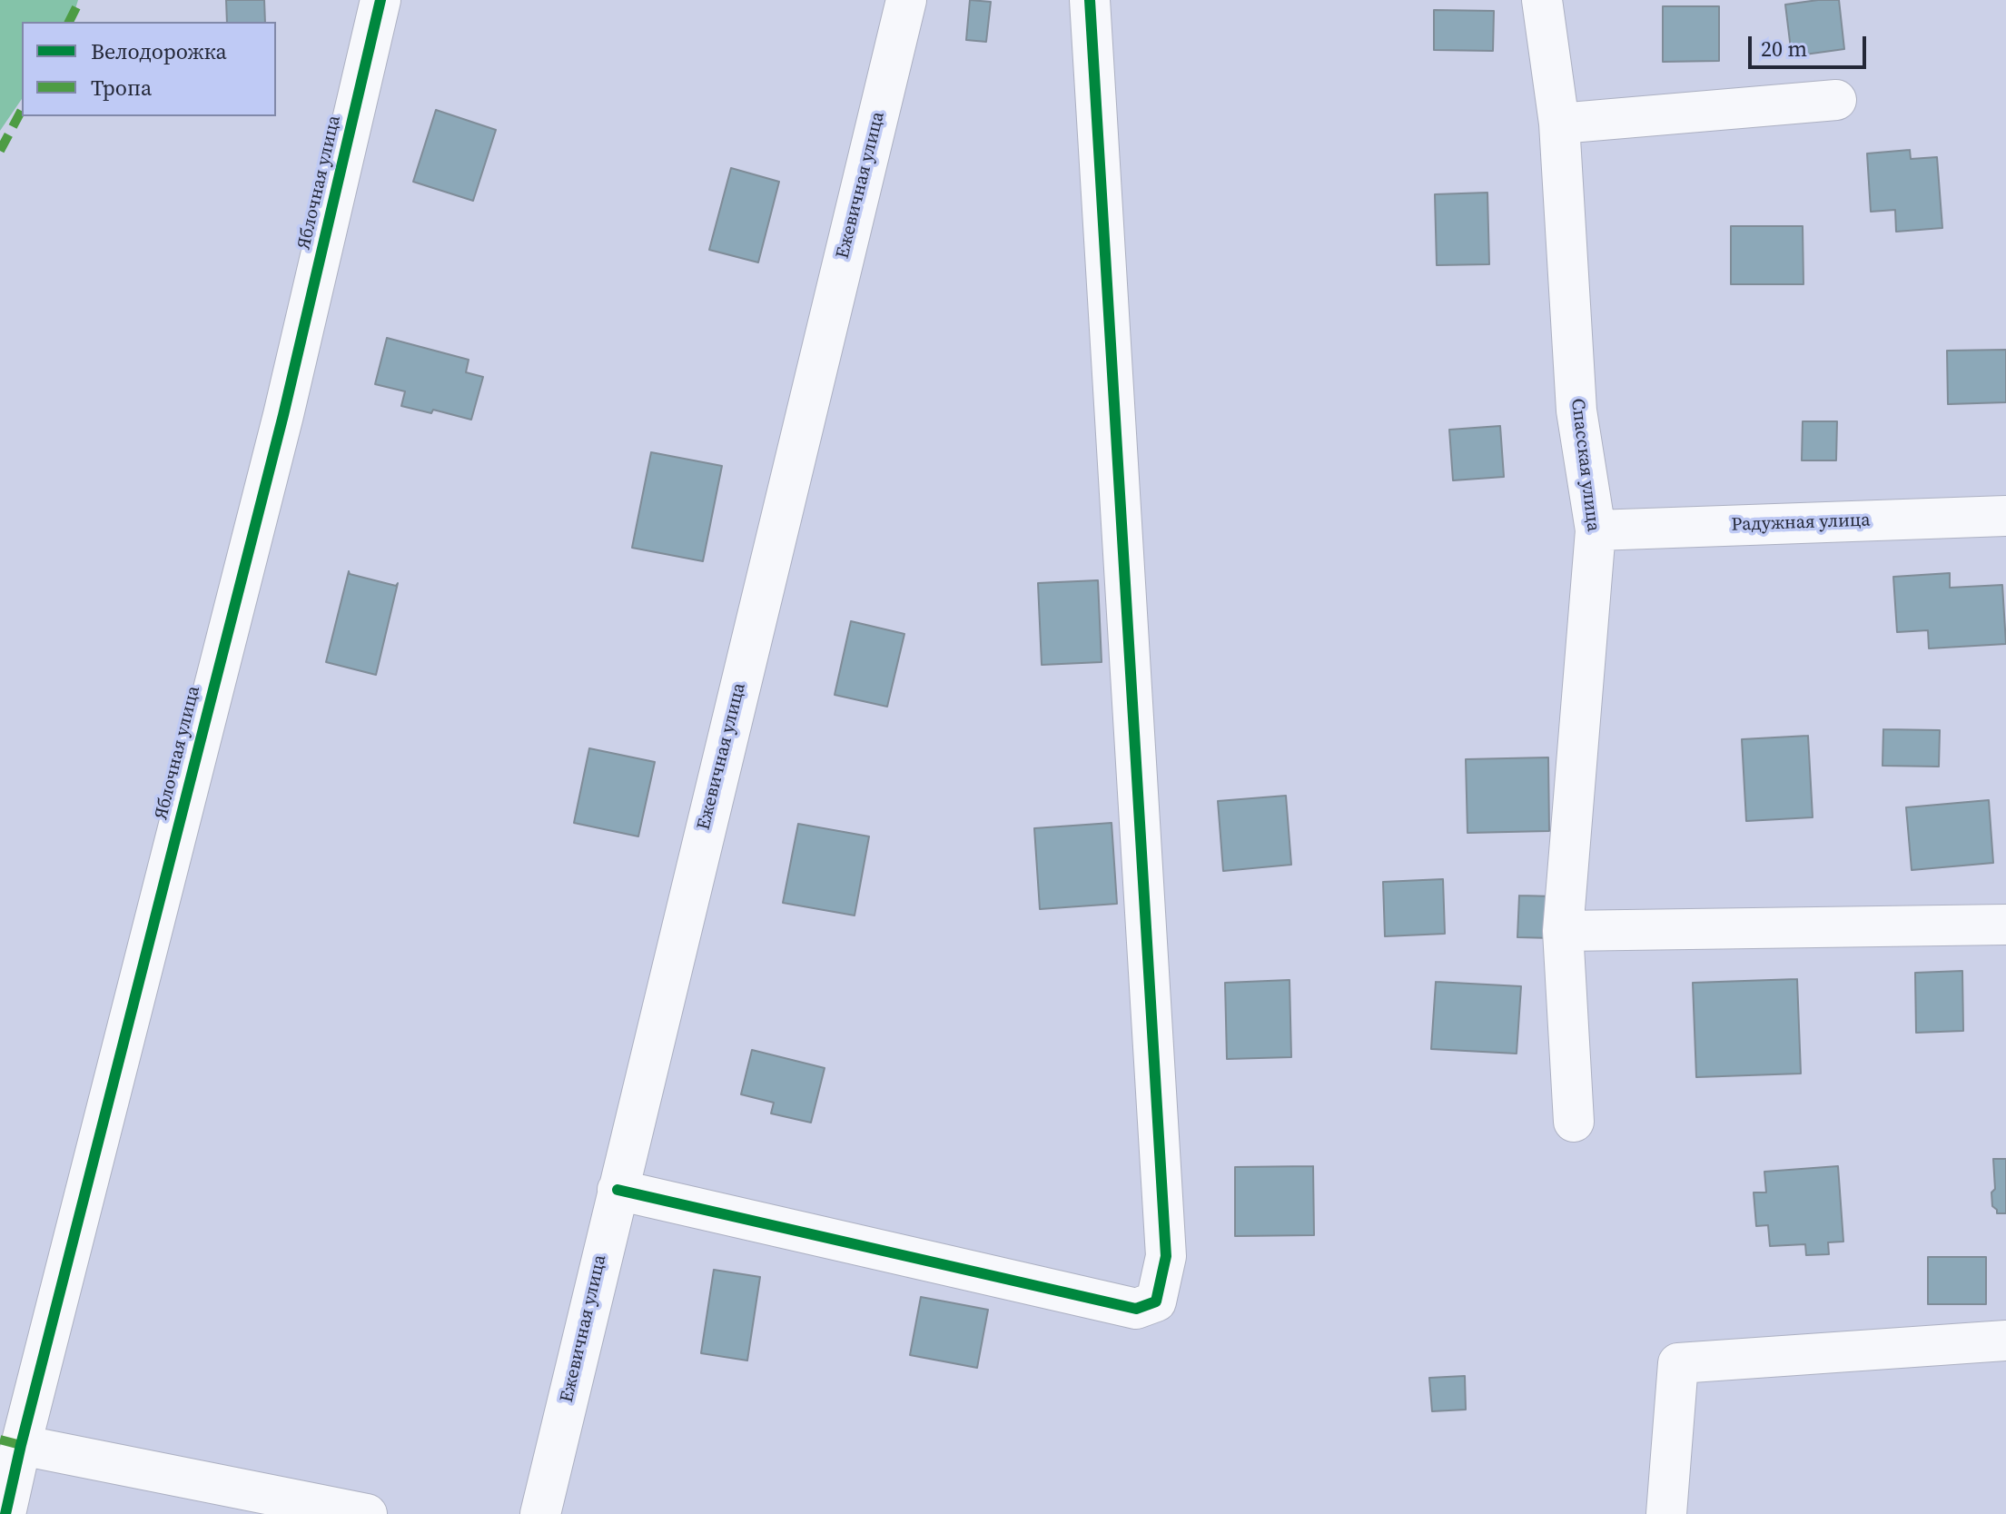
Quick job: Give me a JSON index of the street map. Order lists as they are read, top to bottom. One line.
{"streets":{"street":["Яблочная улица","Ежевичная улица","Спасская улица","Радужная улица"]},"crossings":[["Спасская улица","Радужная улица"]],"legend":["Велодорожка","Тропа"],"scale_bar":"20 m"}
